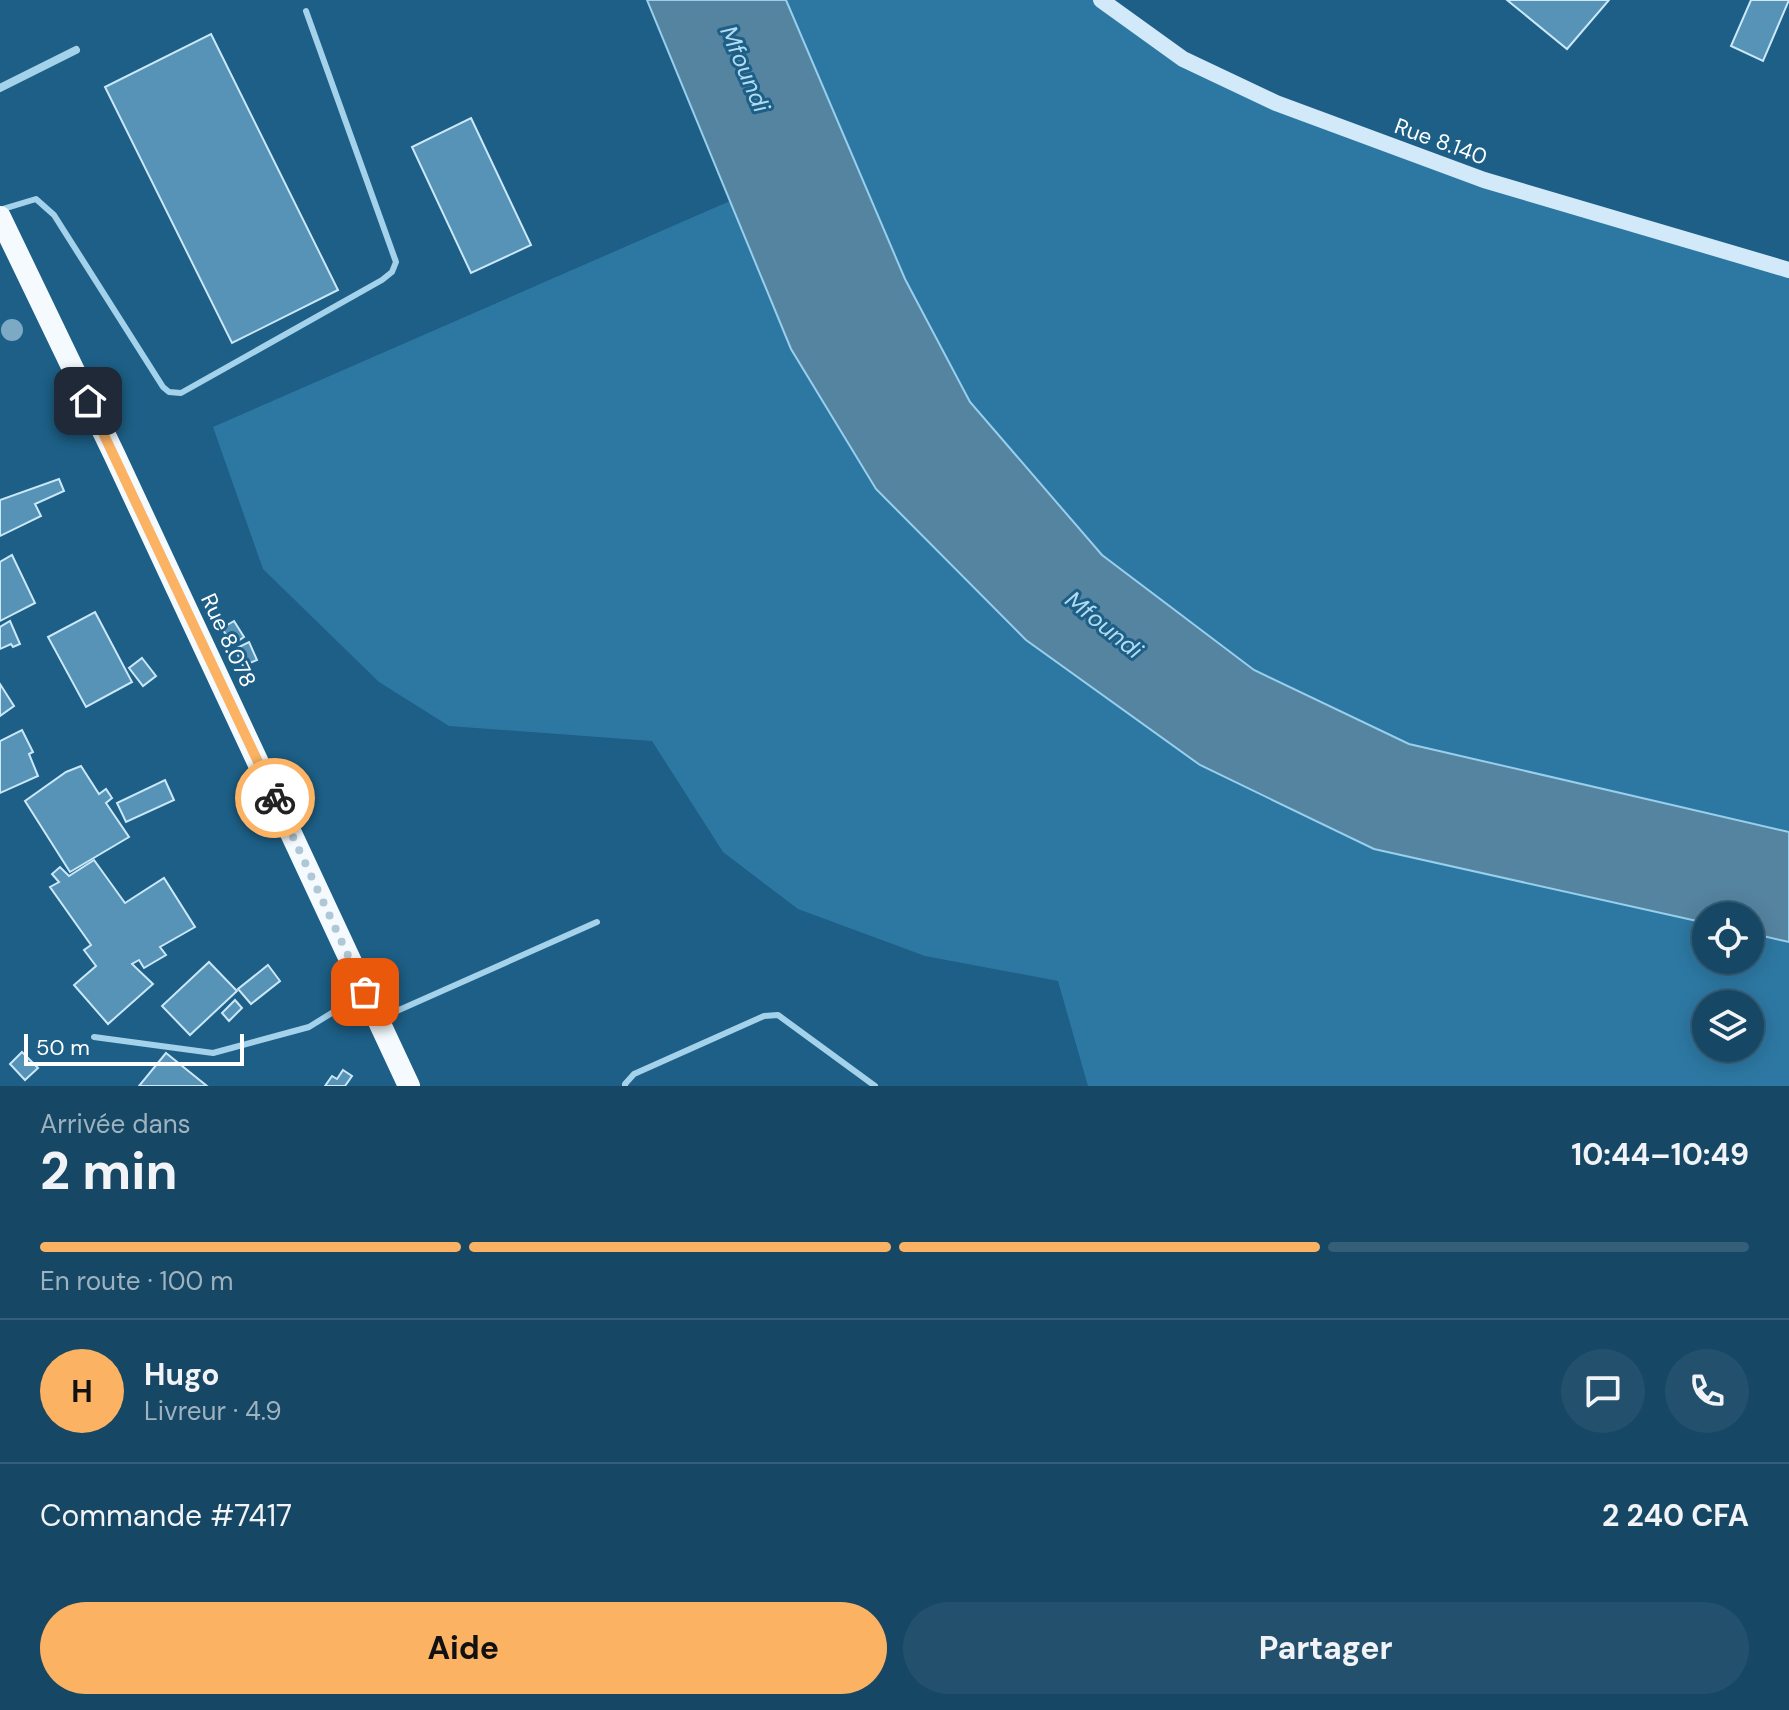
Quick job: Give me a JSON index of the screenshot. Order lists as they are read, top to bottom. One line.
{"streets":{"highway":["Rue 8.078"],"main road":["Rue 8.140"]},"water":["Mfoundi"],"scale_bar":"50 m","page":{"scale":"50 m","heading":["2 min","Arrivée dans","10:44–10:49"],"panel":["Hugo","Livreur · 4.9","Commande #7417","2 240 CFA"],"bar":"En route · 100 m","round":"H","buttons":["Aide","Partager"]}}
